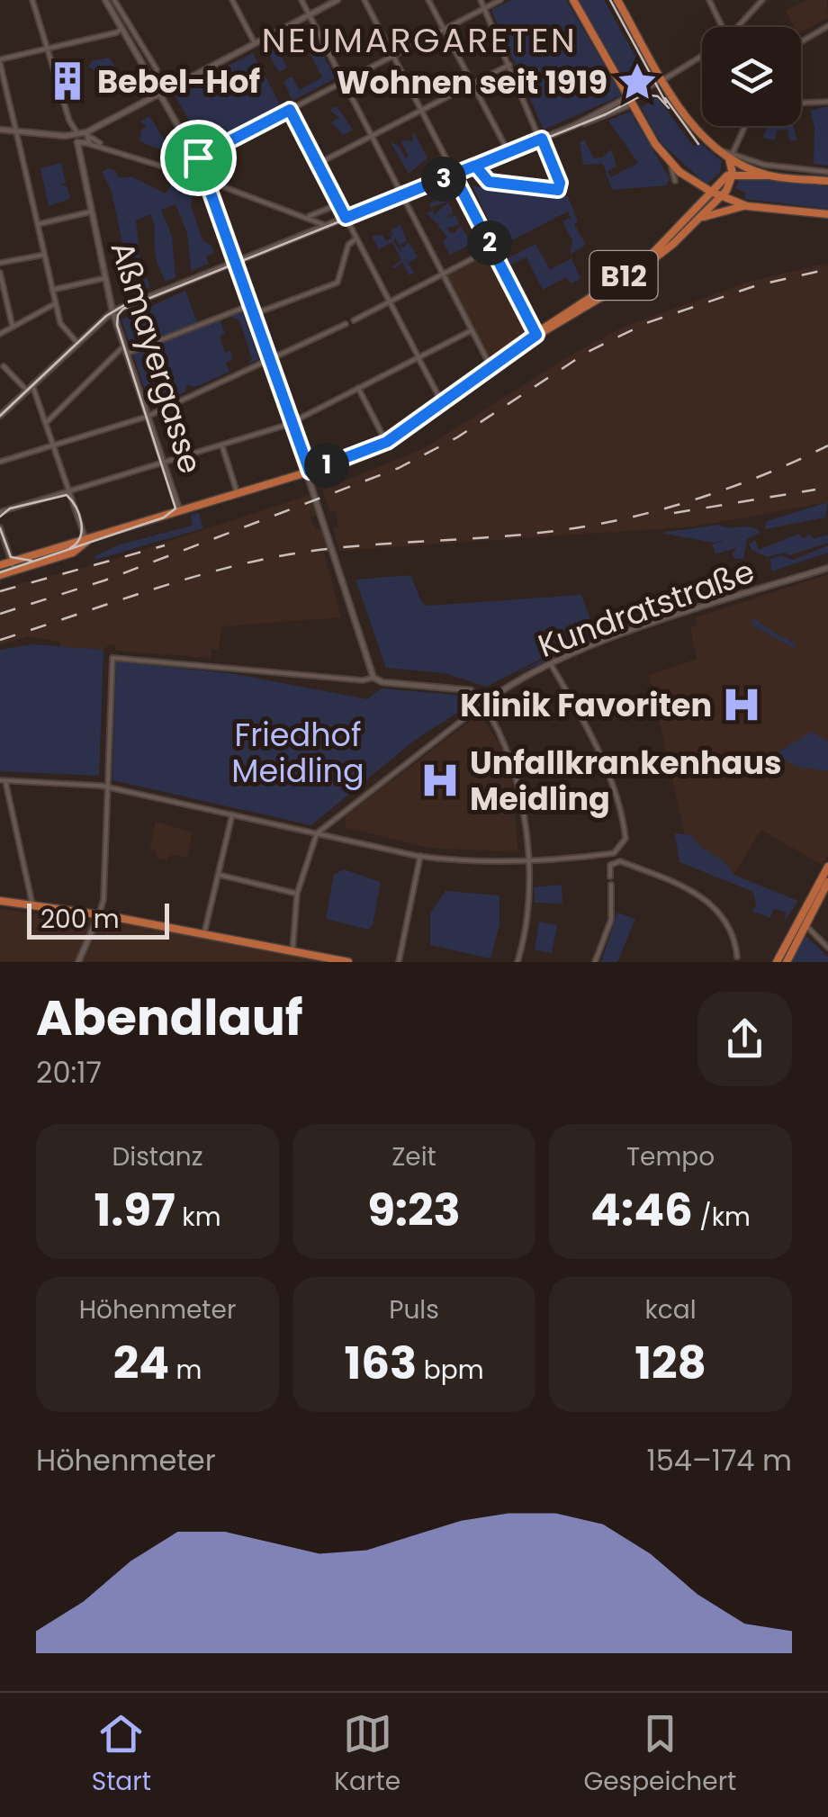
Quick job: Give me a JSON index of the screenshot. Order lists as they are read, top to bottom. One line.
{"streets":{"main road":["B12"],"street":["Aßmayergasse","Kundratstraße"]},"crossings":[["B12","Aßmayergasse"]],"districts":["NEUMARGARETEN"],"parks":["Friedhof Meidling"],"places":{"building":["Bebel-Hof"],"place":["Wohnen seit 1919"],"hospital":["Klinik Favoriten","Unfallkrankenhaus Meidling"]},"scale_bar":"200 m","page":{"pins":["3","2","1"],"scale":"200 m","heading":["Abendlauf","20:17"],"stats":[["Distanz","1.97 km"],["Zeit","9:23"],["Tempo","4:46 /km"],["Höhenmeter","24 m"],["Puls","163 bpm"],["kcal","128"]],"chart":["Höhenmeter","154–174 m"],"tabs":["Start","Karte","Gespeichert"]}}
